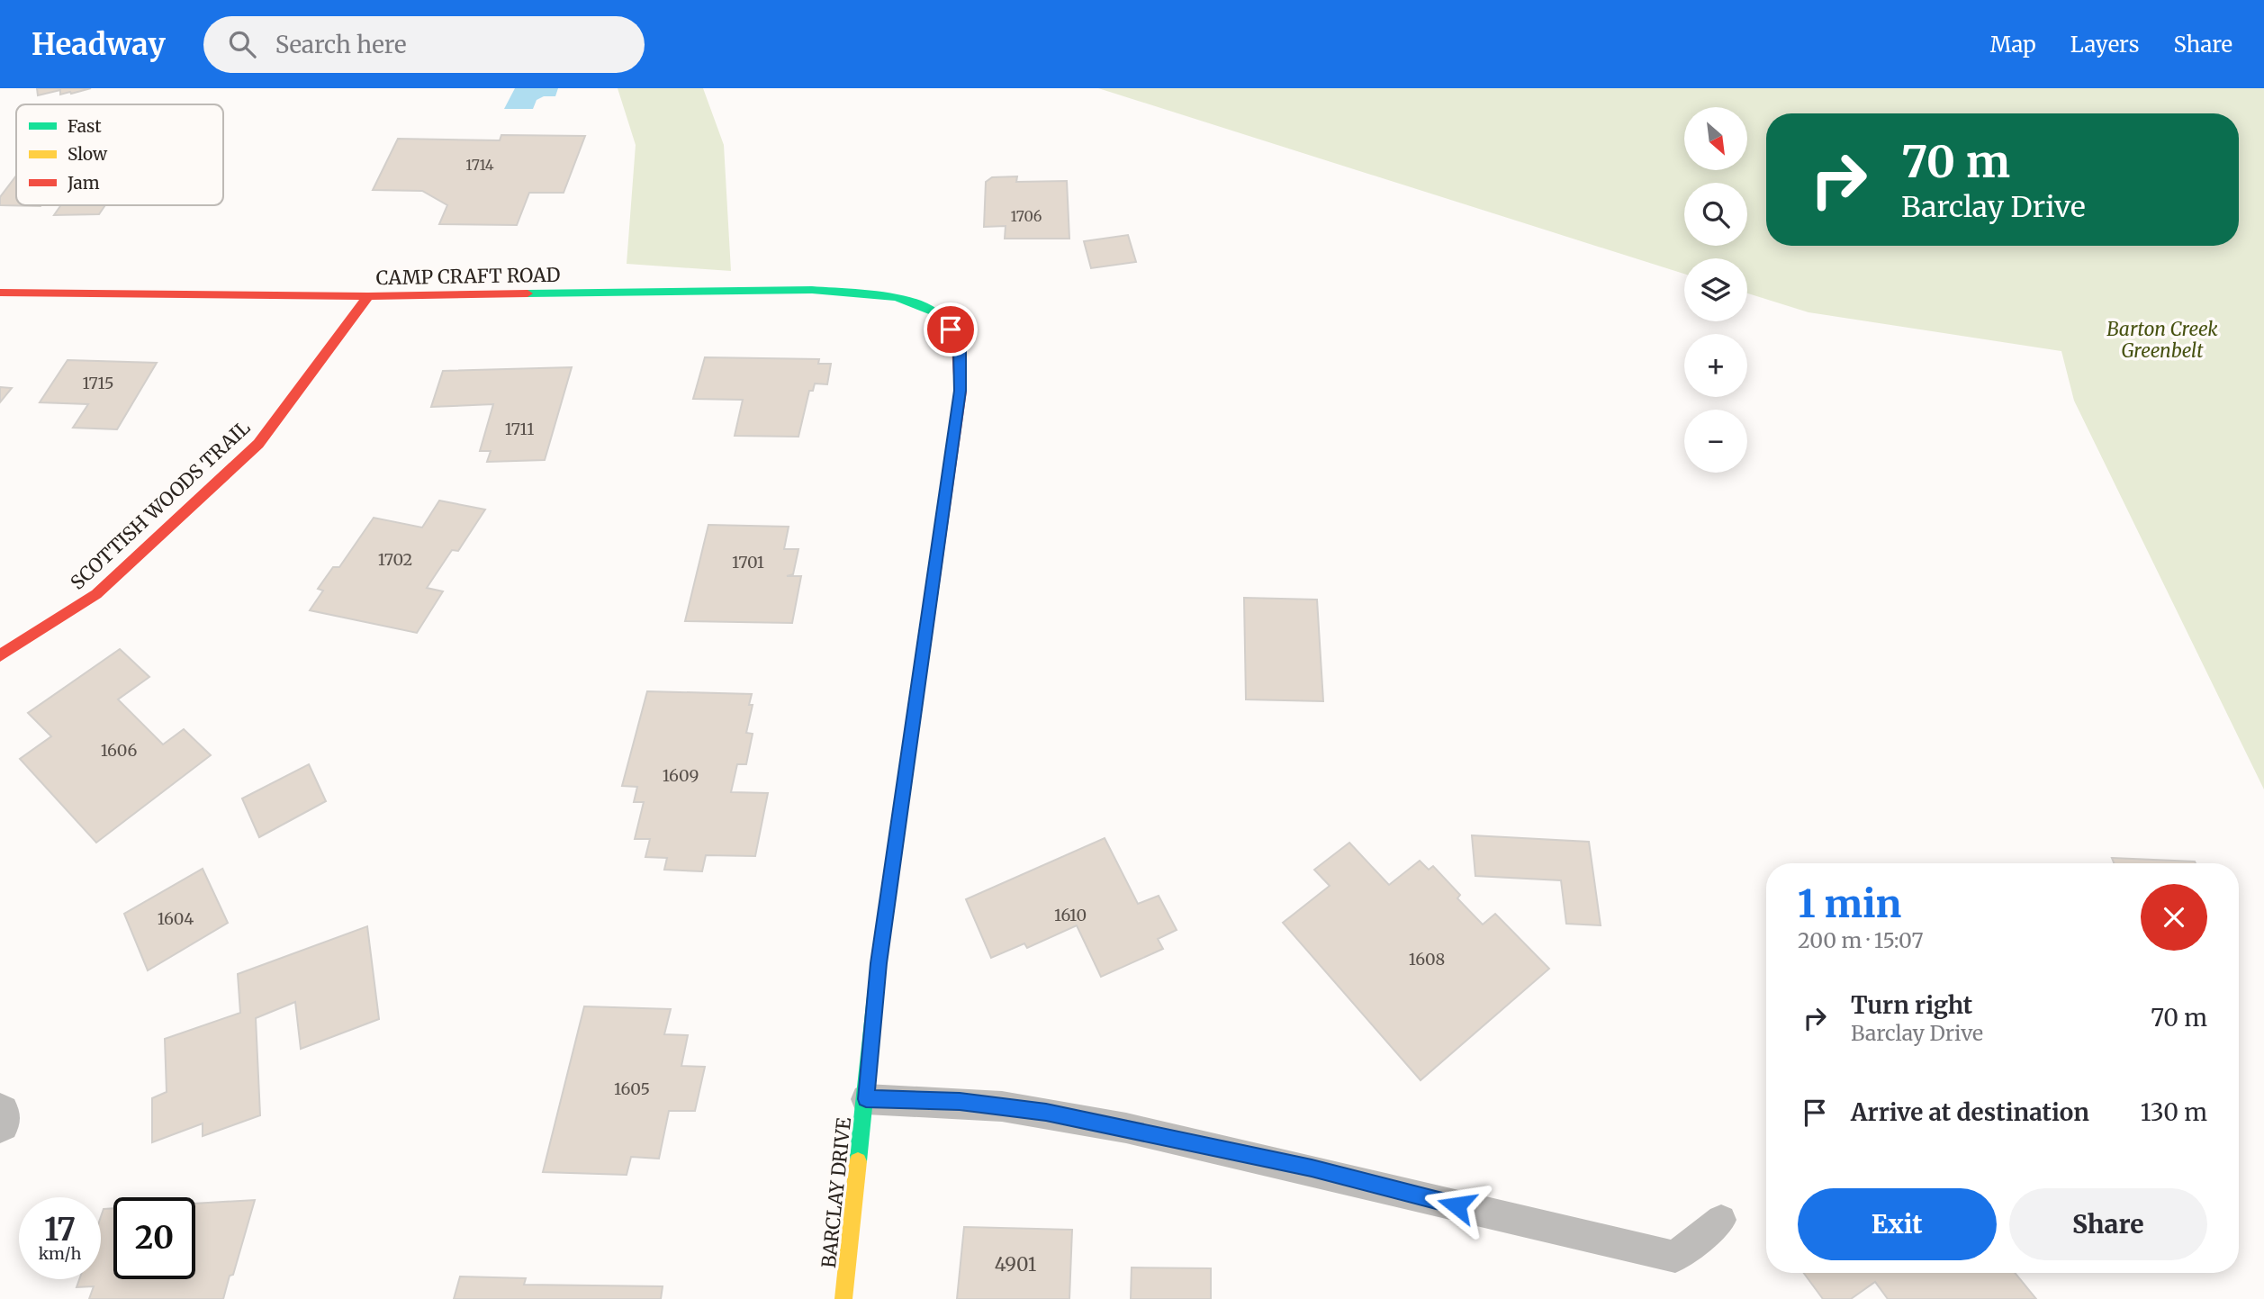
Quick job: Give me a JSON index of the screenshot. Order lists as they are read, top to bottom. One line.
{"streets":{"street":["CAMP CRAFT ROAD","SCOTTISH WOODS TRAIL","BARCLAY DRIVE"]},"crossings":[["CAMP CRAFT ROAD","SCOTTISH WOODS TRAIL"],["CAMP CRAFT ROAD","BARCLAY DRIVE"]],"parks":["Barton Creek Greenbelt"],"house_numbers":["1714","1706","1715","1711","1702","1701","1606","1609","1610","1604","1608","1605","4901"],"legend":["Fast","Slow","Jam"],"north":"bottom right","page":{"header":"Headway","search":"Search here","nav":["Map","Layers","Share"],"map_buttons":["+","−"],"turn":["70 m","Barclay Drive"],"heading":["1 min","200 m · 15:07"],"list":[{"name":"Turn right","note":"Barclay Drive","value":"70 m"},{"name":"Arrive at destination","value":"130 m"}],"buttons":["Exit","Share"],"speed":"17 km/h","limit":"20"}}
